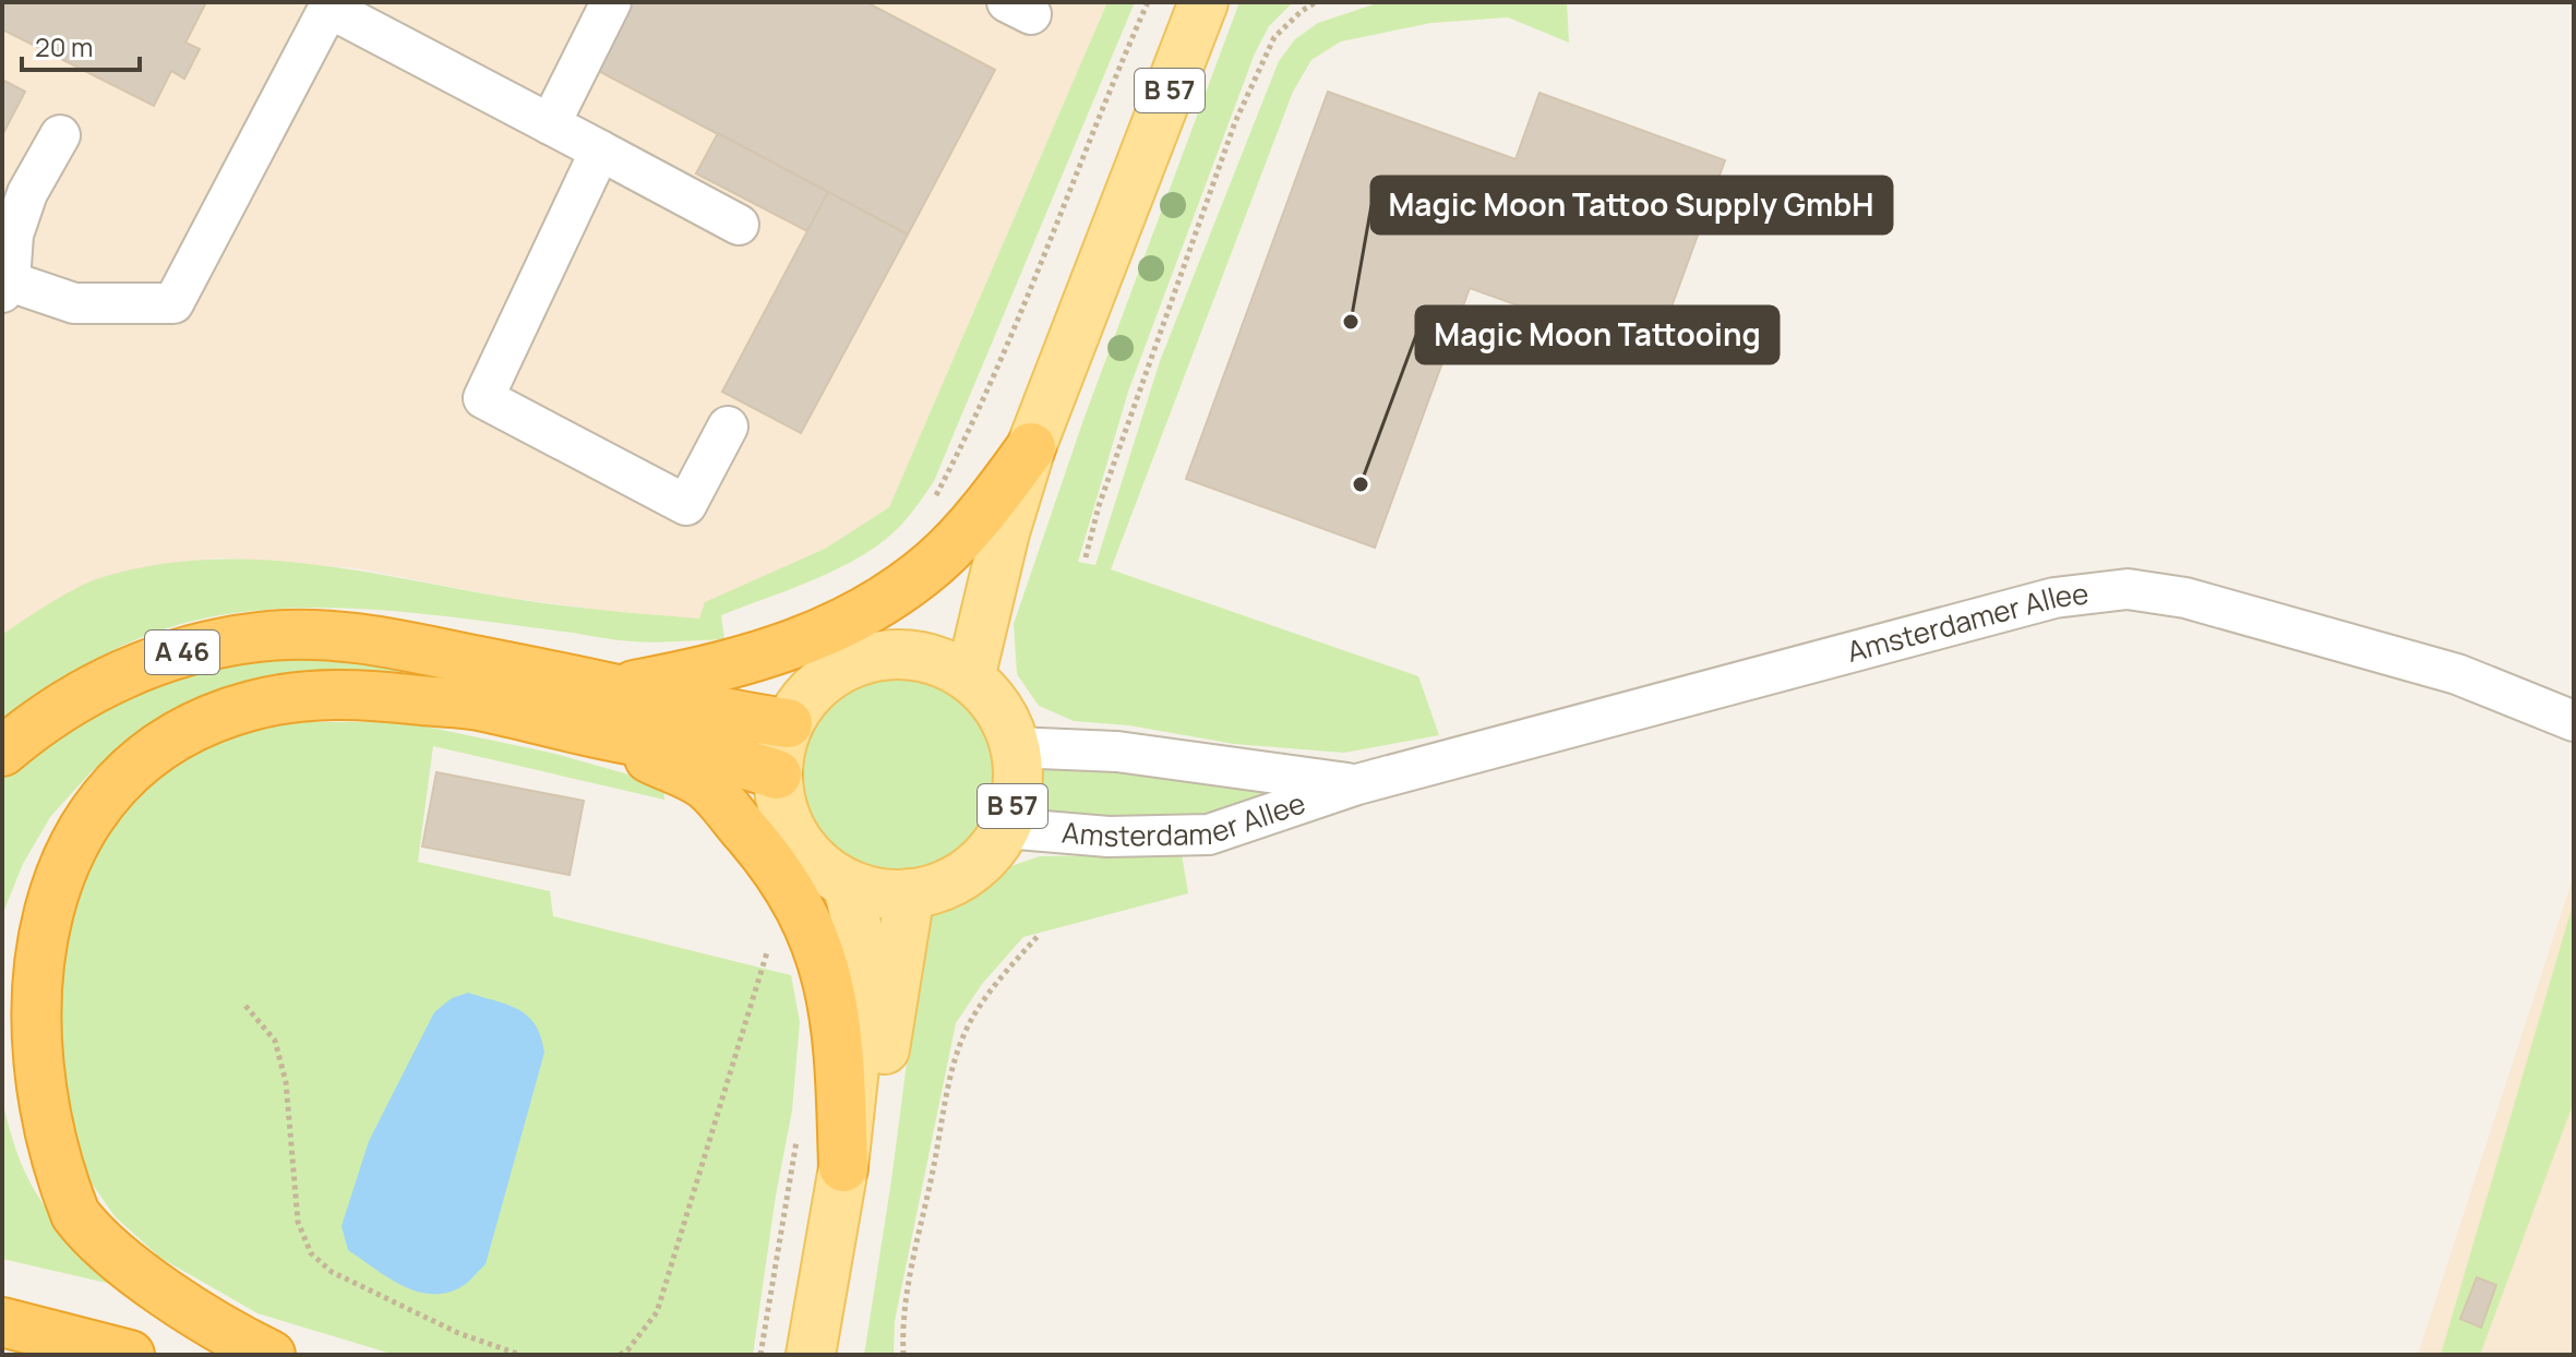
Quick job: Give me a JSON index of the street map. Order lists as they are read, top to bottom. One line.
{"streets":{"highway":["A 46"],"main road":["B 57"],"street":["Amsterdamer Allee"]},"crossings":[["B 57","Amsterdamer Allee"]],"places":["Magic Moon Tattoo Supply GmbH","Magic Moon Tattooing"],"scale_bar":"20 m"}
